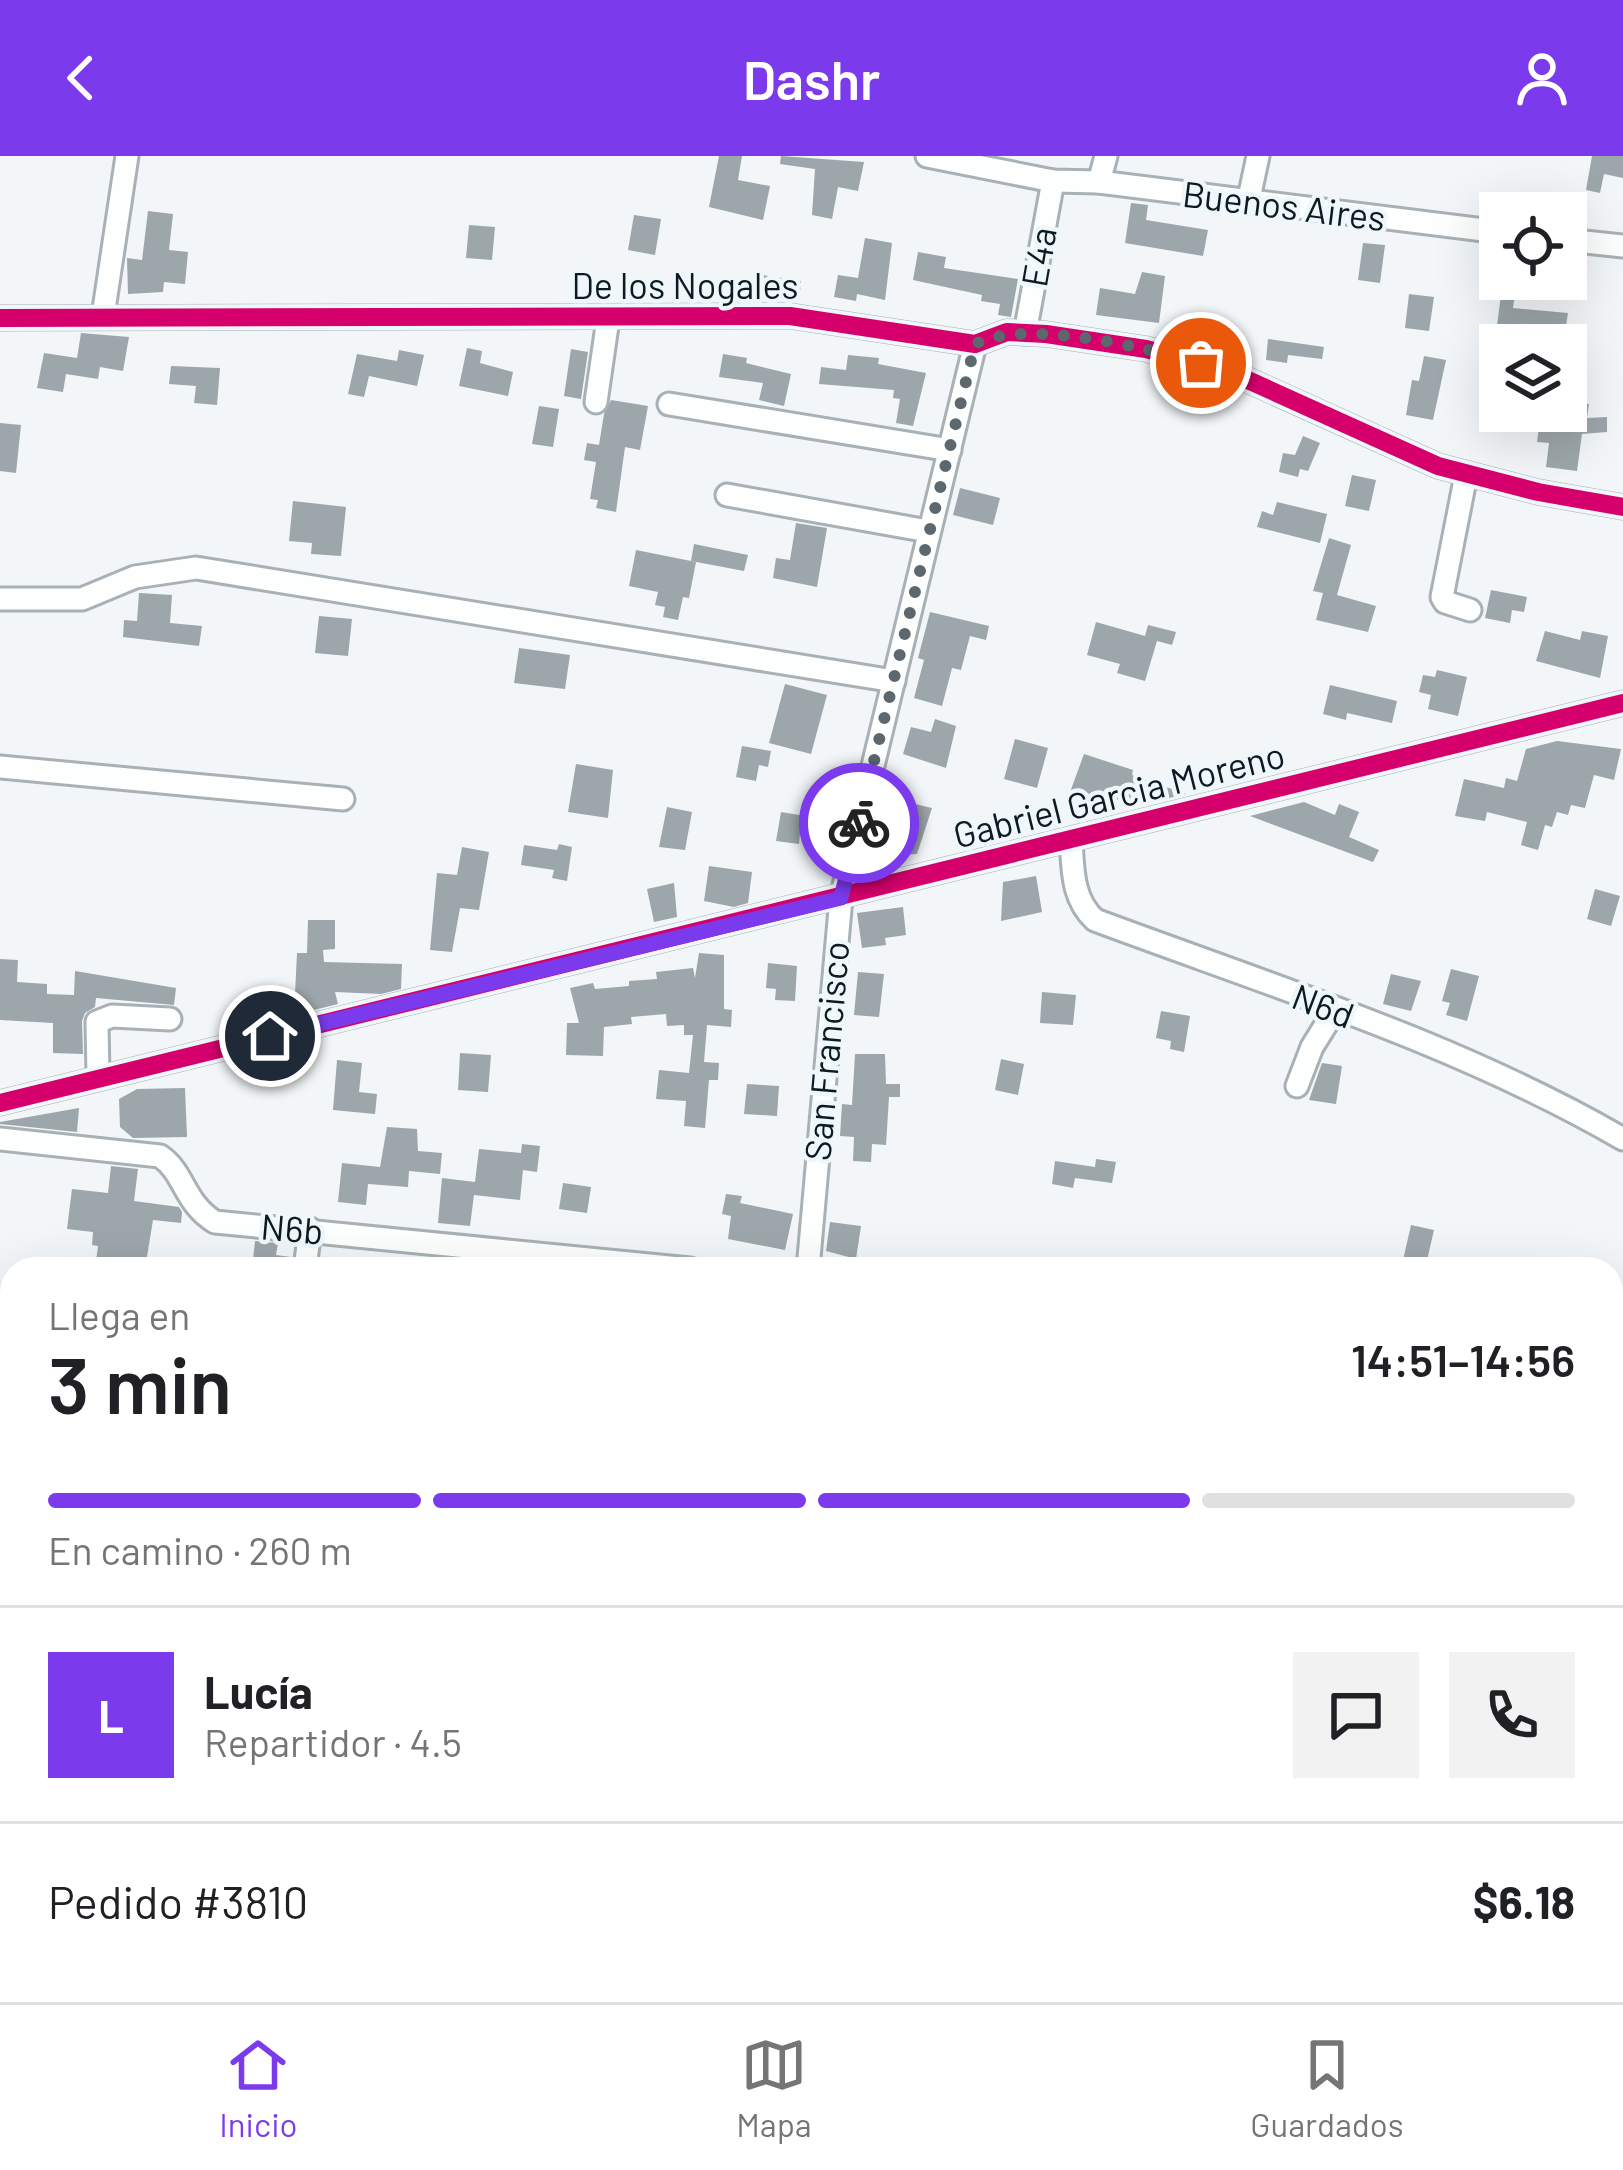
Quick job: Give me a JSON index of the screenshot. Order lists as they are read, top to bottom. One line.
{"streets":{"street":["Buenos Aires","E4a","De los Nogales","Gabriel Garcia Moreno","N6d","San Francisco","N6b"]},"crossings":[["Buenos Aires","E4a"],["E4a","De los Nogales"],["De los Nogales","San Francisco"],["Gabriel Garcia Moreno","N6d"],["Gabriel Garcia Moreno","San Francisco"]],"page":{"header":"Dashr","heading":["3 min","Llega en","14:51–14:56"],"panel":["Lucía","Repartidor · 4.5","Pedido #3810","$6.18"],"bar":"En camino · 260 m","round":"L","tabs":["Inicio","Mapa","Guardados"]}}
